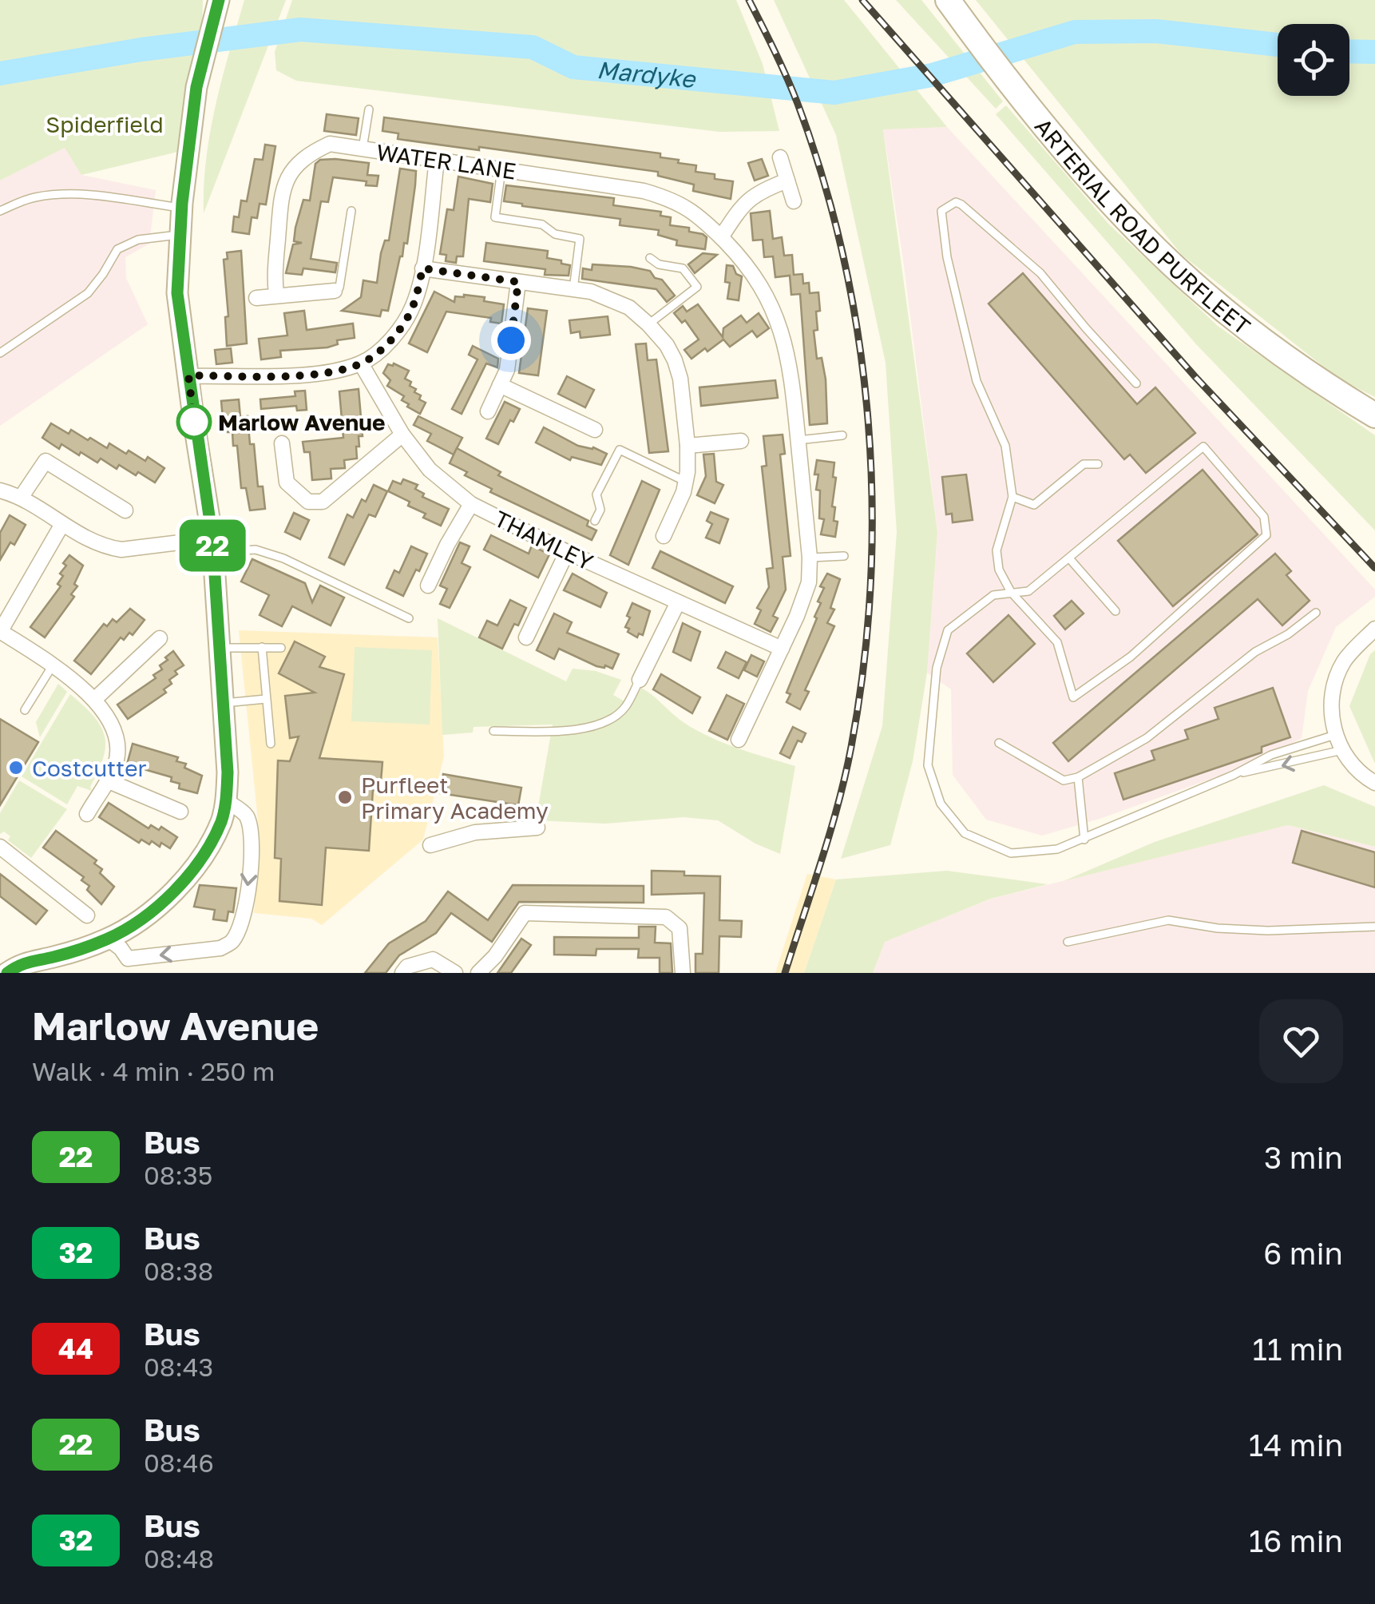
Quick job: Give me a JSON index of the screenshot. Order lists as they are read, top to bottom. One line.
{"streets":{"main road":["ARTERIAL ROAD PURFLEET"],"street":["WATER LANE","THAMLEY"]},"crossings":[["WATER LANE","THAMLEY"]],"water":["Mardyke"],"parks":["Spiderfield"],"places":["Marlow Avenue","Costcutter","Purfleet Primary Academy"],"lines":["bus line 22"],"page":{"on_map":"22","heading":["Marlow Avenue","Walk · 4 min · 250 m"],"list":[{"mark":"22","name":"Bus","note":"08:35","value":"3 min"},{"mark":"32","name":"Bus","note":"08:38","value":"6 min"},{"mark":"44","name":"Bus","note":"08:43","value":"11 min"},{"mark":"22","name":"Bus","note":"08:46","value":"14 min"},{"mark":"32","name":"Bus","note":"08:48","value":"16 min"}]}}
